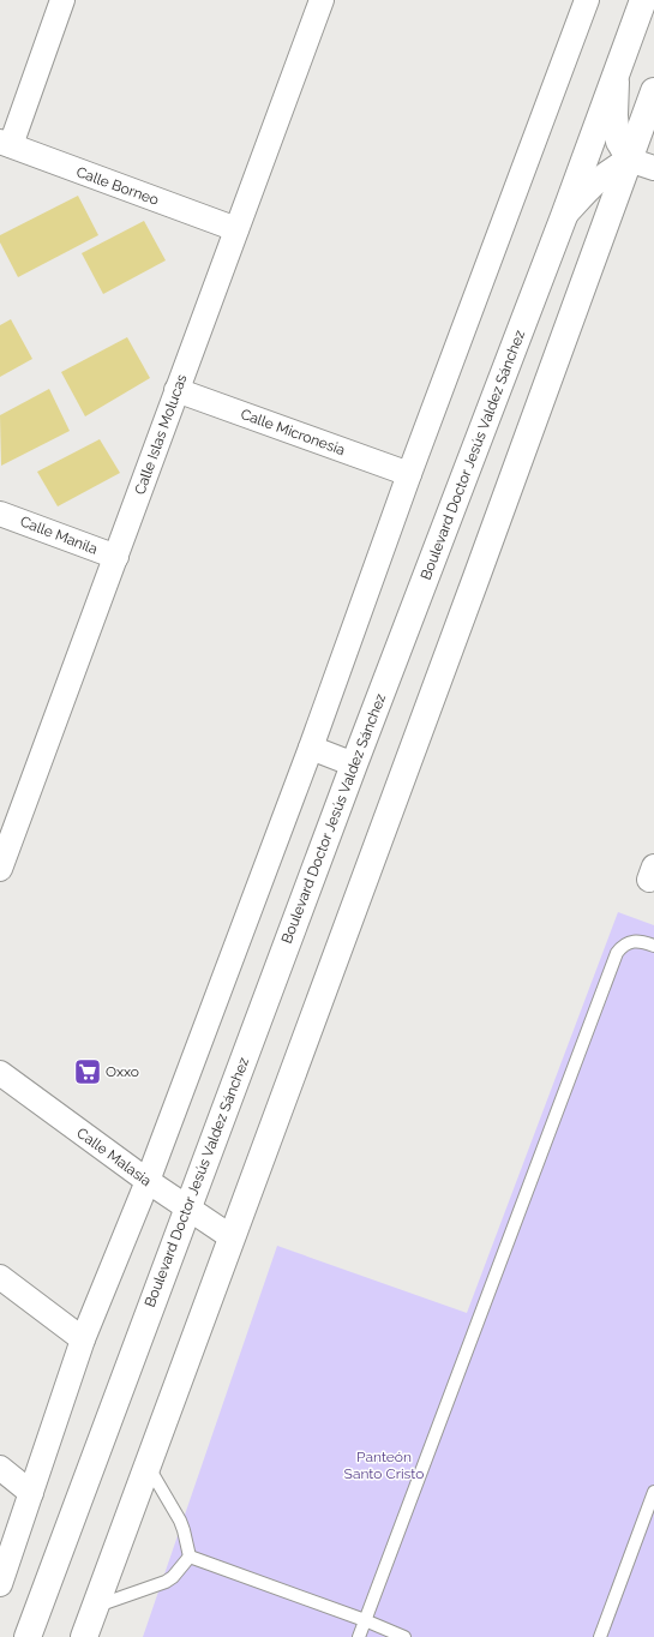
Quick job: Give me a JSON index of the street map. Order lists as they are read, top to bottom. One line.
{"streets":{"main road":["Boulevard Doctor Jesús Valdez Sánchez"],"street":["Calle Borneo","Calle Micronesia","Calle Islas Molucas","Calle Manila","Calle Malasia"]},"crossings":[["Calle Borneo","Calle Islas Molucas"],["Calle Micronesia","Calle Islas Molucas"],["Calle Islas Molucas","Calle Manila"],["Boulevard Doctor Jesús Valdez Sánchez","Calle Malasia"]],"parks":["Panteón Santo Cristo"],"places":{"supermarket":["Oxxo"]}}
